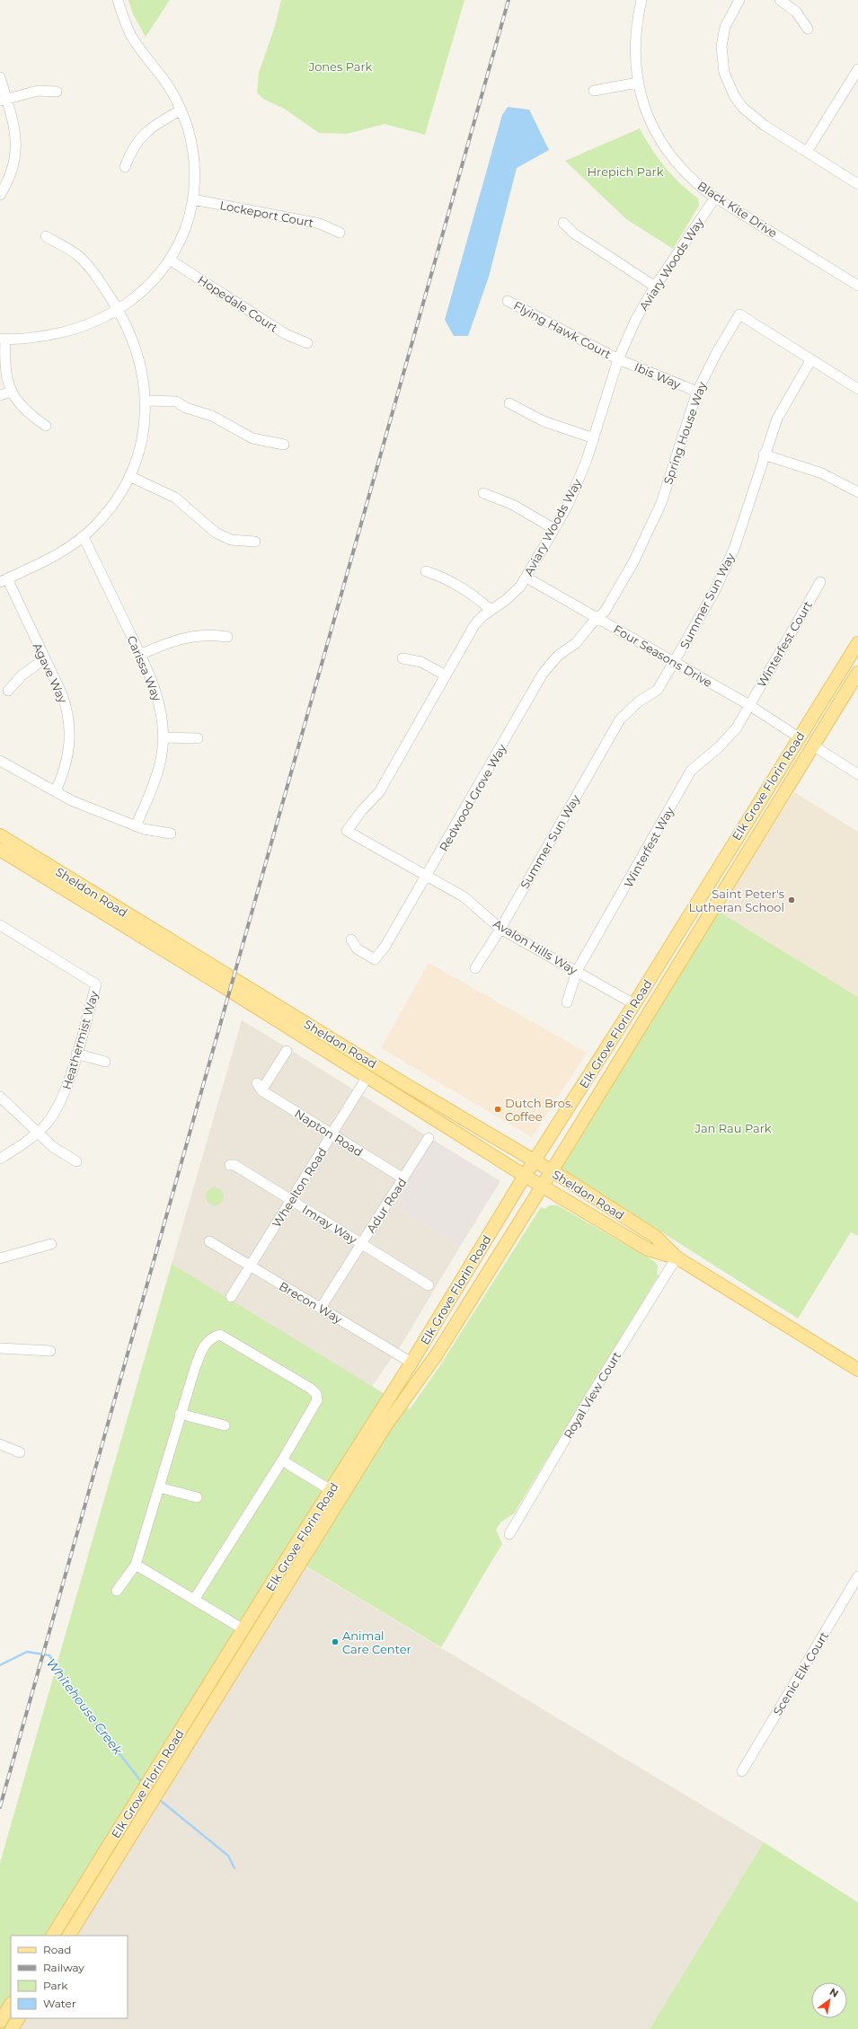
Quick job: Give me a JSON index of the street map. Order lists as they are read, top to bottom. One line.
{"streets":{"main road":["Elk Grove Florin Road","Sheldon Road"],"street":["Black Kite Drive","Lockeport Court","Aviary Woods Way","Hopedale Court","Flying Hawk Court","Ibis Way","Spring House Way","Summer Sun Way","Winterfest Court","Four Seasons Drive","Carissa Way","Agave Way","Redwood Grove Way","Winterfest Way","Avalon Hills Way","Heathermist Way","Napton Road","Wheelton Road","Adur Road","Imray Way","Brecon Way","Royal View Court","Scenic Elk Court"]},"crossings":[["Black Kite Drive","Aviary Woods Way"],["Aviary Woods Way","Flying Hawk Court"],["Aviary Woods Way","Ibis Way"],["Aviary Woods Way","Four Seasons Drive"],["Aviary Woods Way","Avalon Hills Way"],["Flying Hawk Court","Ibis Way"],["Ibis Way","Spring House Way"],["Spring House Way","Summer Sun Way"],["Spring House Way","Four Seasons Drive"],["Spring House Way","Redwood Grove Way"],["Summer Sun Way","Four Seasons Drive"],["Summer Sun Way","Avalon Hills Way"],["Winterfest Court","Four Seasons Drive"],["Winterfest Court","Winterfest Way"],["Four Seasons Drive","Elk Grove Florin Road"],["Four Seasons Drive","Redwood Grove Way"],["Four Seasons Drive","Winterfest Way"],["Elk Grove Florin Road","Sheldon Road"],["Elk Grove Florin Road","Avalon Hills Way"],["Elk Grove Florin Road","Brecon Way"],["Redwood Grove Way","Avalon Hills Way"],["Winterfest Way","Avalon Hills Way"],["Sheldon Road","Wheelton Road"],["Sheldon Road","Royal View Court"],["Napton Road","Wheelton Road"],["Napton Road","Adur Road"],["Wheelton Road","Imray Way"],["Wheelton Road","Brecon Way"],["Adur Road","Imray Way"],["Adur Road","Brecon Way"]],"water":["Whitehouse Creek"],"parks":["Jones Park","Hrepich Park","Jan Rau Park"],"places":["Saint Peter's Lutheran School","Dutch Bros. Coffee","Animal Care Center"],"legend":["Road","Railway","Park","Water"],"north":"top right"}
